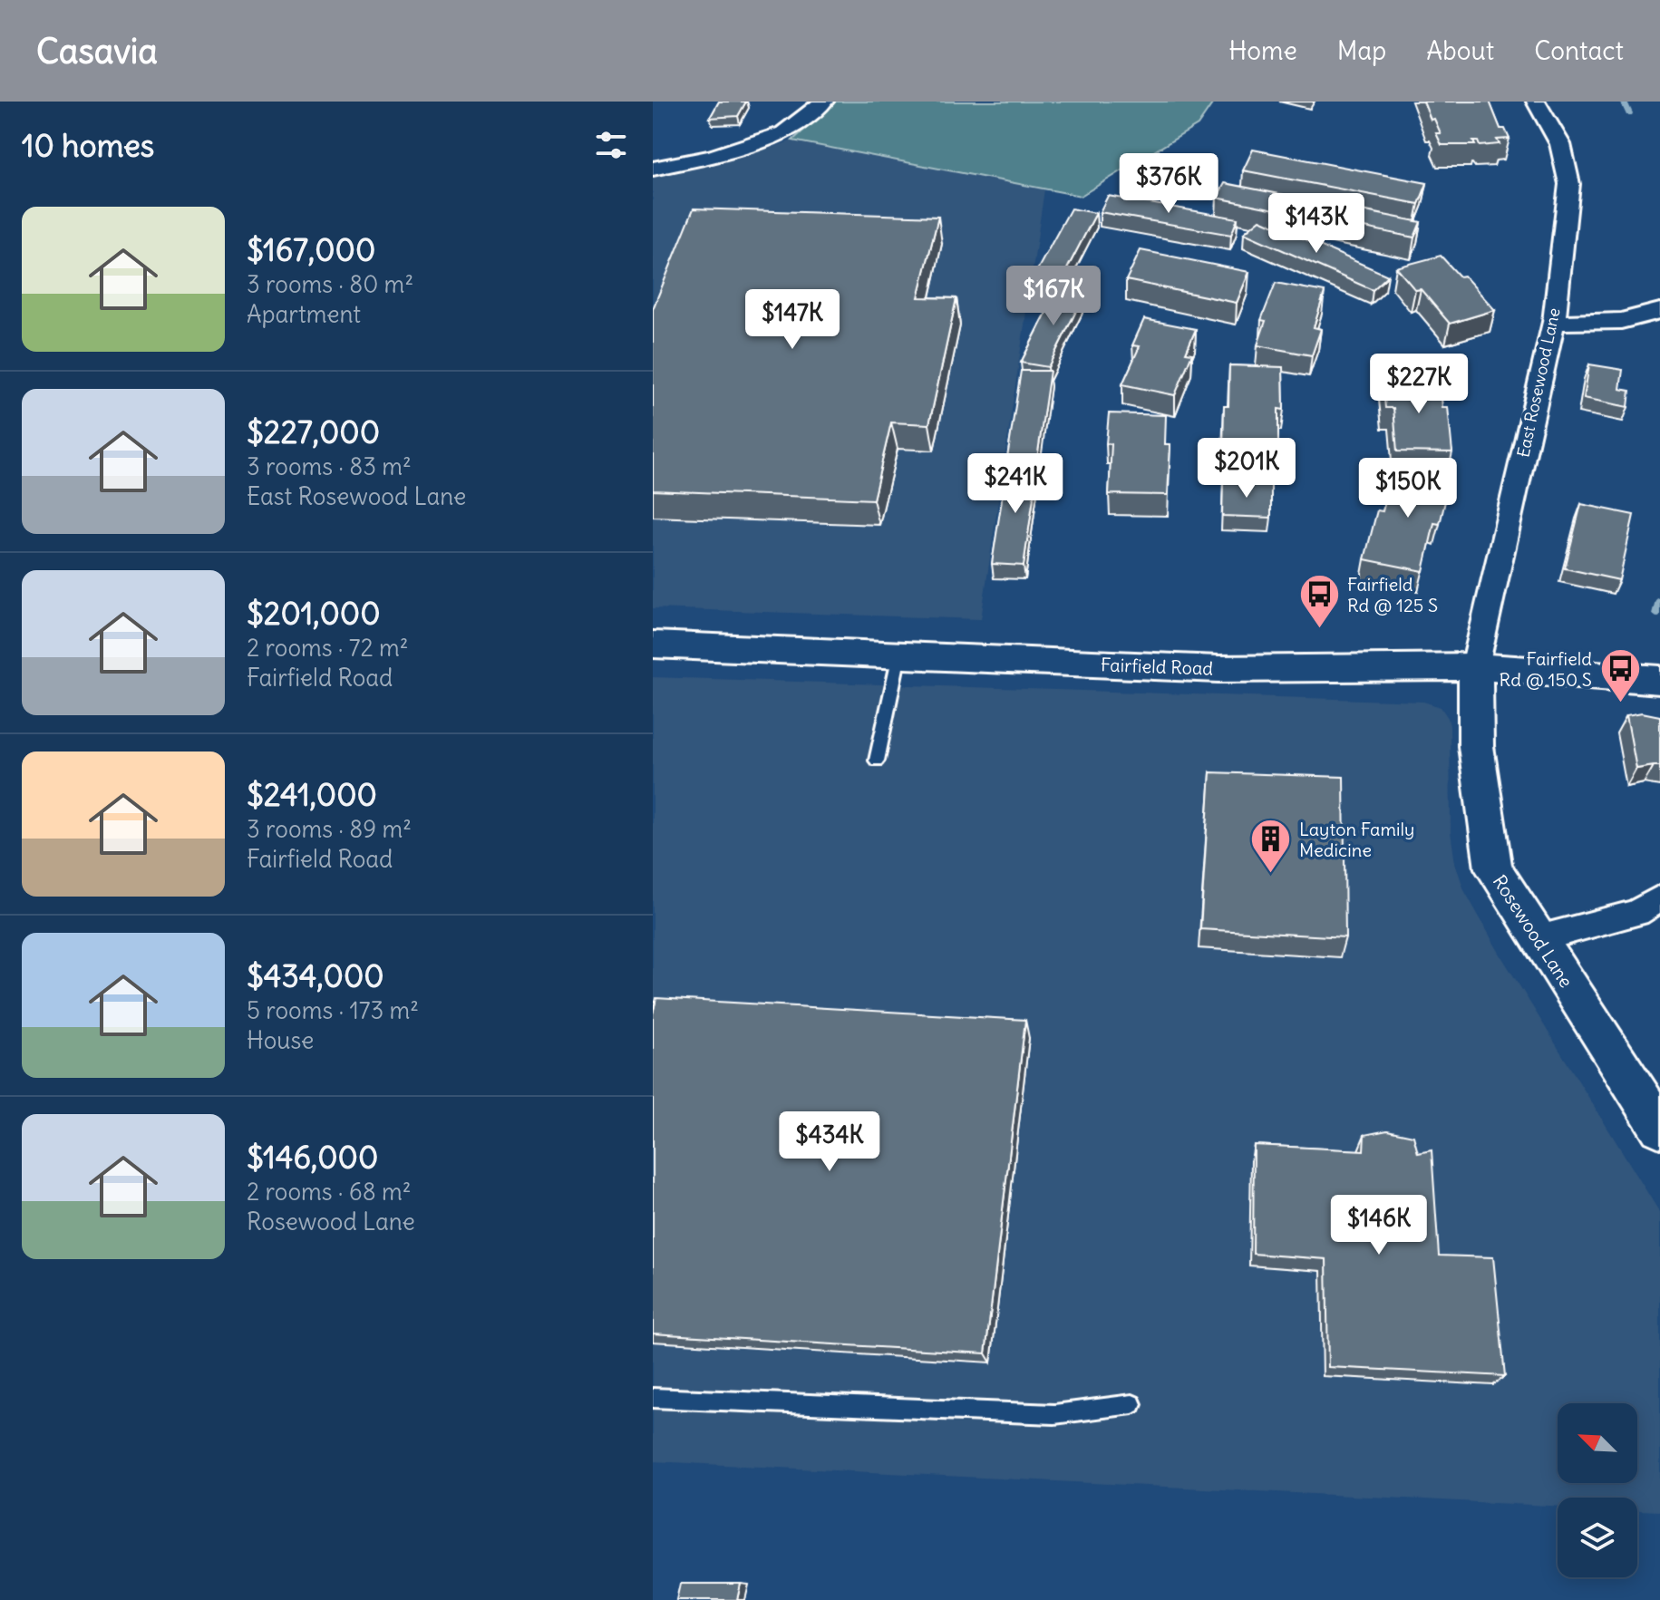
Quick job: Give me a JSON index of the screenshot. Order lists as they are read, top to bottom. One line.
{"streets":{"street":["East Rosewood Lane","Fairfield Road","Rosewood Lane"]},"crossings":[["East Rosewood Lane","Fairfield Road"],["East Rosewood Lane","Rosewood Lane"],["Fairfield Road","Rosewood Lane"]],"places":{"bus stop":["Fairfield Rd @ 125 S","Fairfield Rd @ 150 S"],"building":["Layton Family Medicine"]},"north":"top left","page":{"header":"Casavia","nav":["Home","Map","About","Contact"],"heading":"10 homes","price":["$376K","$143K","$167K","$147K","$227K","$201K","$241K","$150K","$434K","$146K"],"list":[{"name":"$167,000","note":"3 rooms · 80 m² · Apartment"},{"name":"$227,000","note":"3 rooms · 83 m² · East Rosewood Lane"},{"name":"$201,000","note":"2 rooms · 72 m² · Fairfield Road"},{"name":"$241,000","note":"3 rooms · 89 m² · Fairfield Road"},{"name":"$434,000","note":"5 rooms · 173 m² · House"},{"name":"$146,000","note":"2 rooms · 68 m² · Rosewood Lane"}]}}
